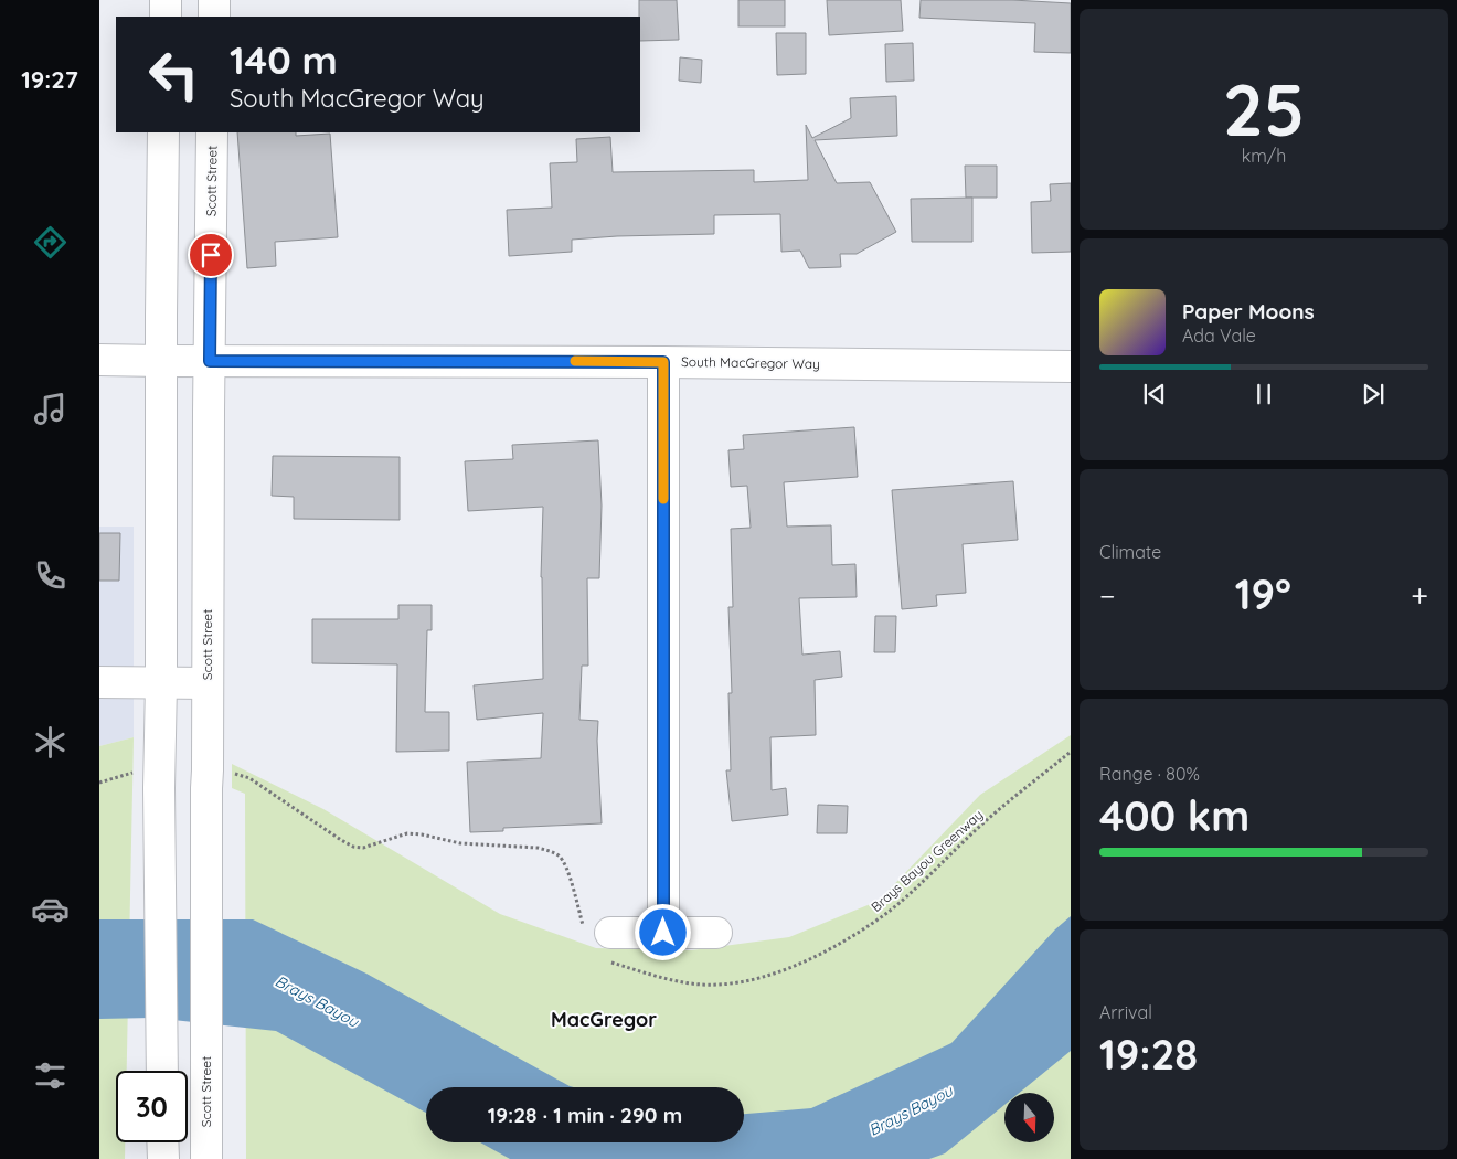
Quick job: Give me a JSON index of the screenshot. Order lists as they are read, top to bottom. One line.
{"streets":{"main road":["Scott Street","South MacGregor Way"],"path":["Brays Bayou Greenway"]},"crossings":[["Scott Street","South MacGregor Way"]],"districts":["MacGregor"],"water":["Brays Bayou"],"north":"bottom","page":{"tabs":"19:27","tile":[["25","km/h"],"Climate",["Range · 80%","400 km"],["Arrival","19:28"]],"turn":["140 m","South MacGregor Way"],"song":["Paper Moons","Ada Vale"],"heat":["−","19°","+"],"limit":"30","trip":"19:28 · 1 min · 290 m"}}
